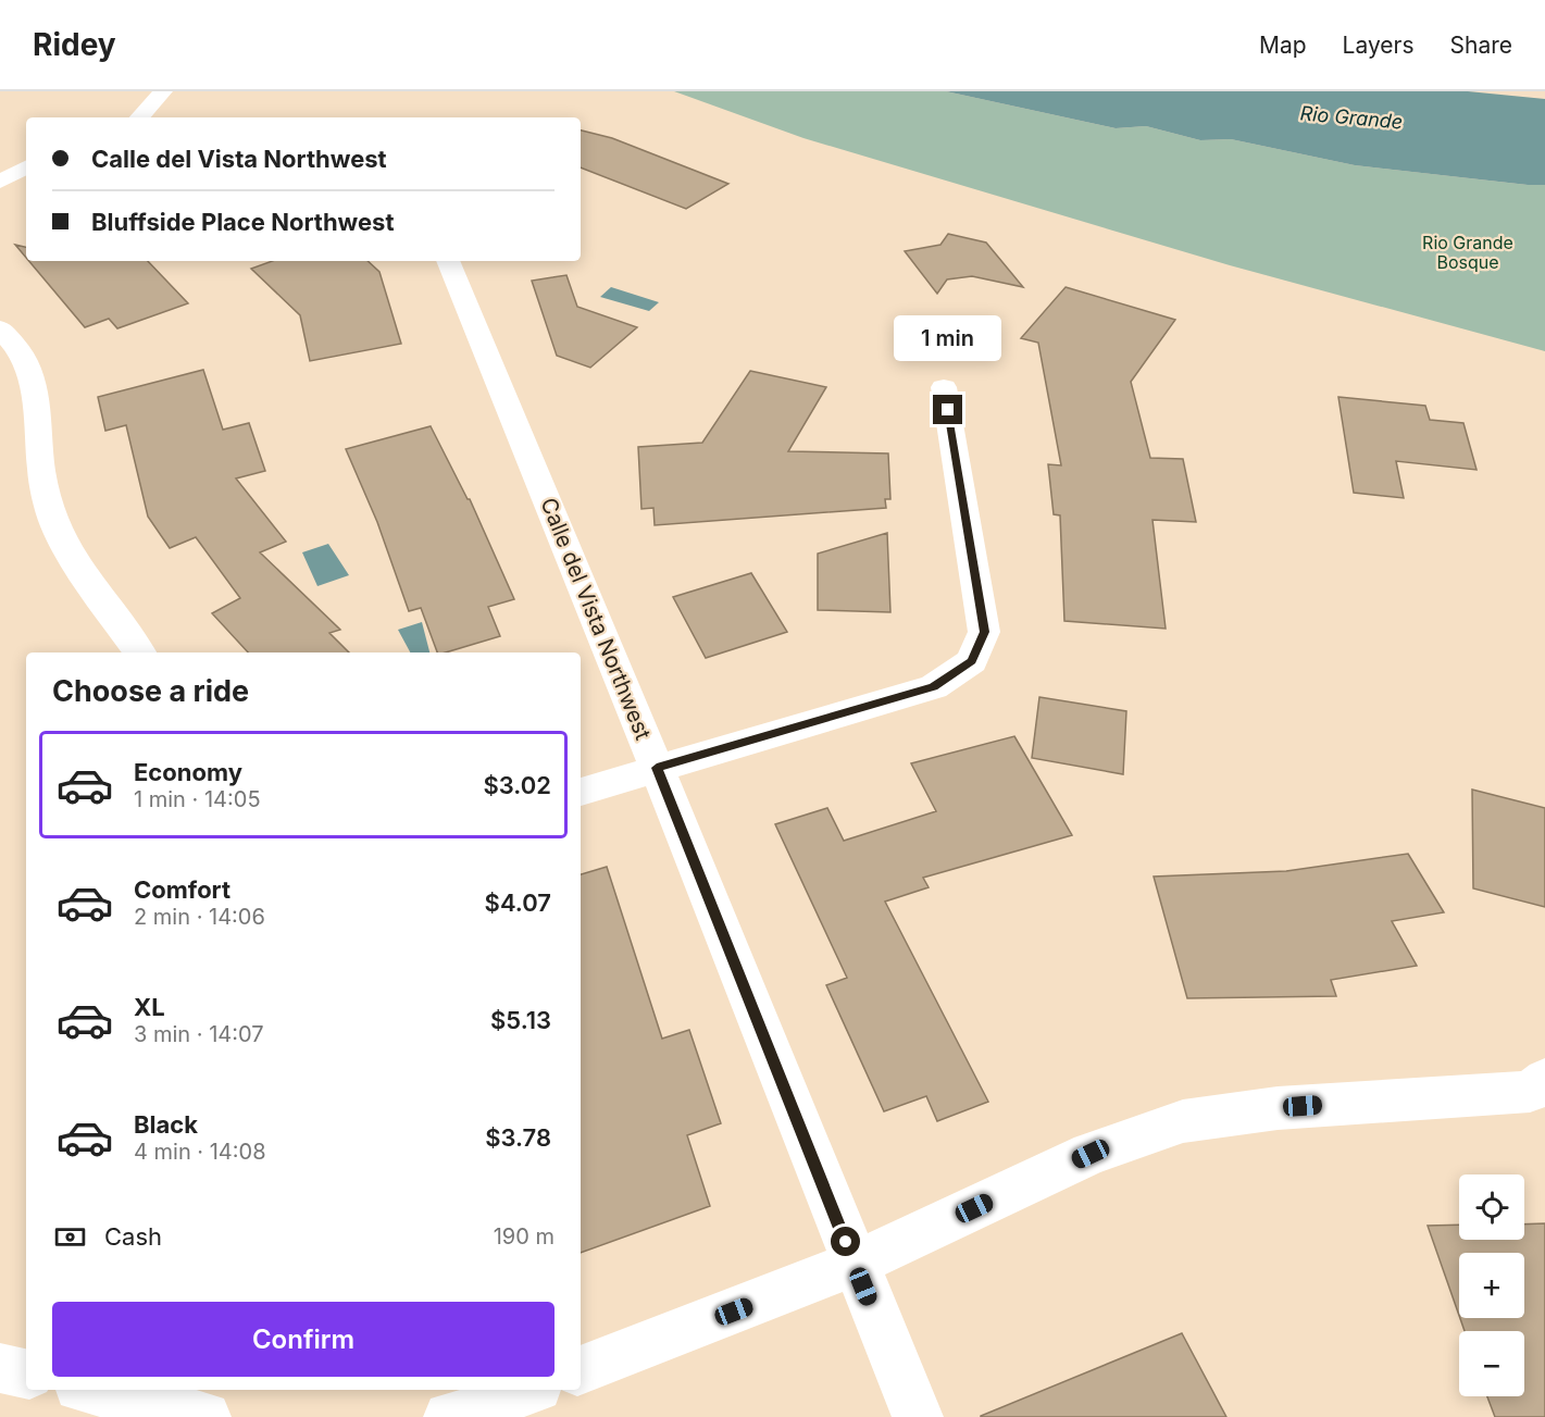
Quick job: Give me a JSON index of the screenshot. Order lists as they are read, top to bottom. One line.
{"streets":{"street":["Calle del Vista Northwest"]},"water":["Rio Grande"],"parks":["Rio Grande Bosque"],"page":{"header":"Ridey","nav":["Map","Layers","Share"],"banner":["Calle del Vista Northwest","Bluffside Place Northwest"],"bubble":"1 min","heading":"Choose a ride","list":[{"name":"Economy","note":"1 min · 14:05","value":"$3.02"},{"name":"Comfort","note":"2 min · 14:06","value":"$4.07"},{"name":"XL","note":"3 min · 14:07","value":"$5.13"},{"name":"Black","note":"4 min · 14:08","value":"$3.78"}],"map_buttons":["+","−"],"pay":["Cash","190 m"],"buttons":"Confirm"}}
